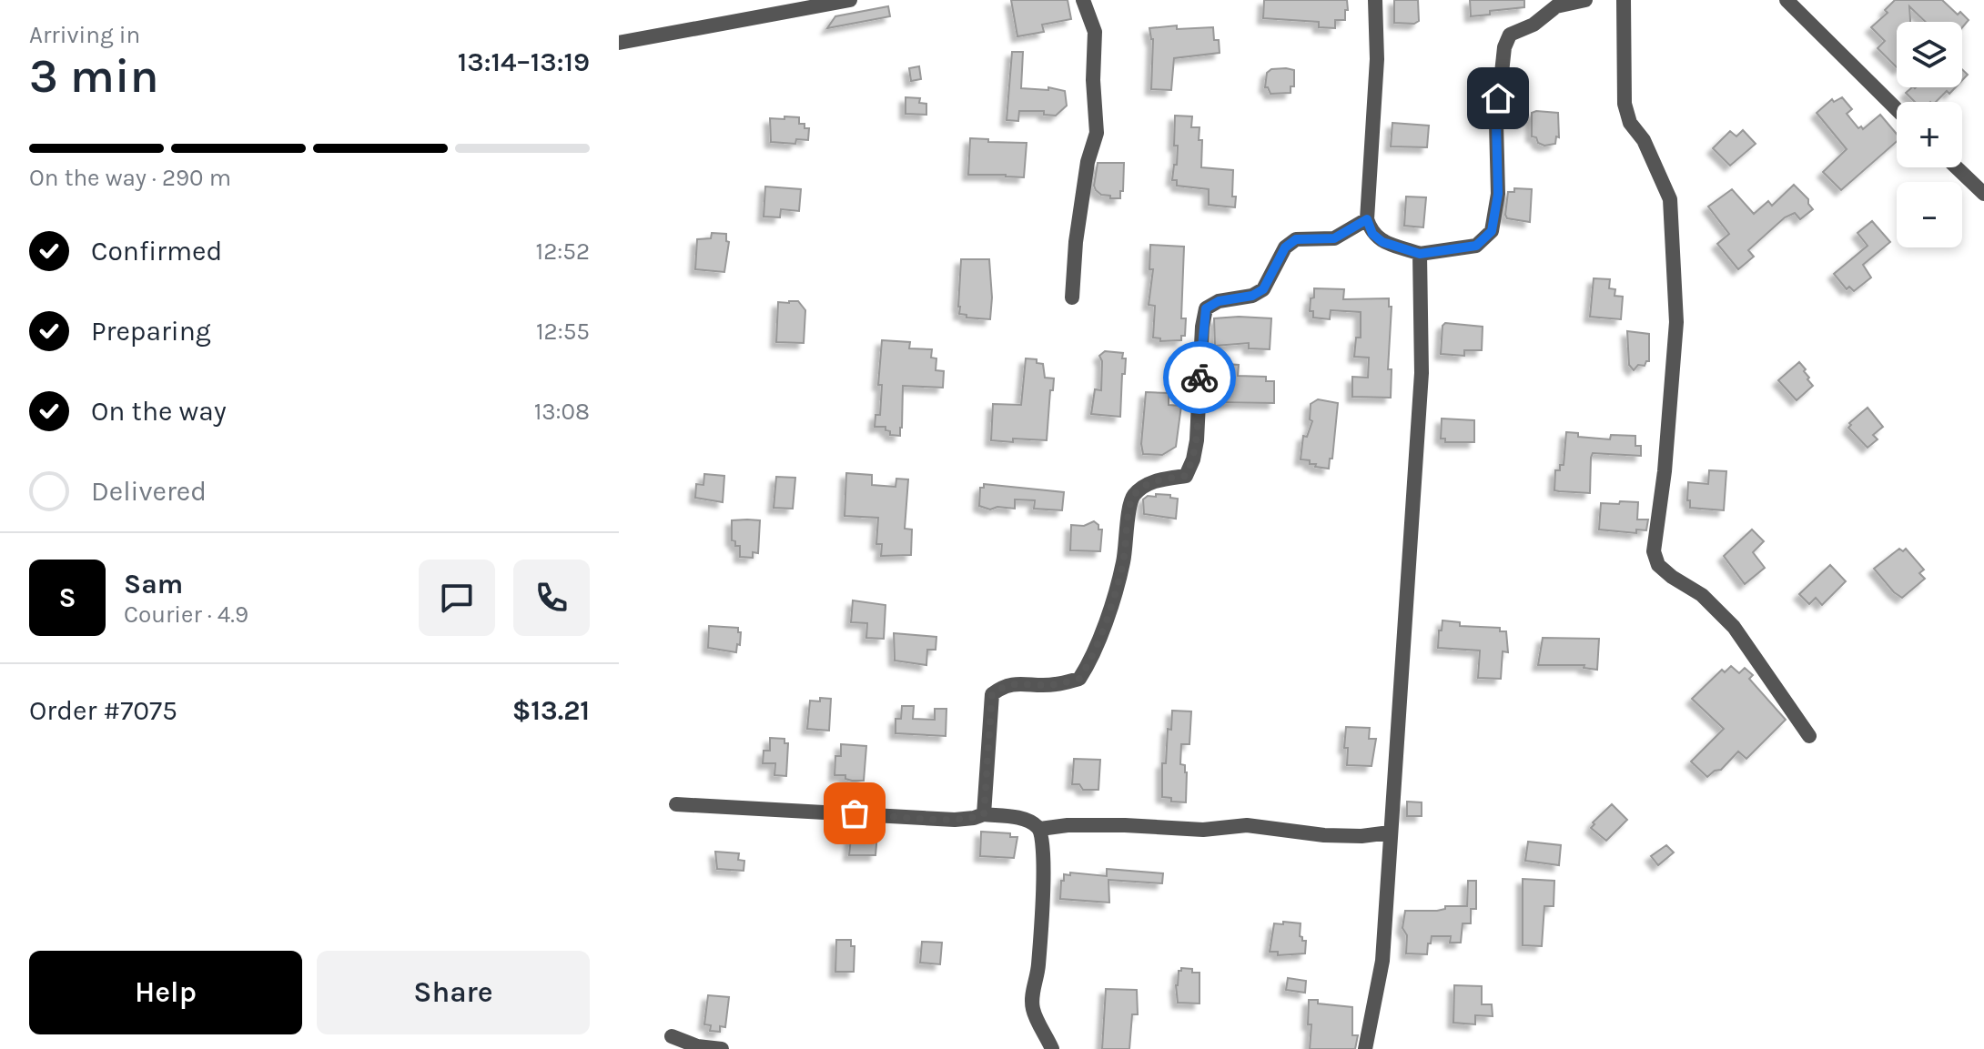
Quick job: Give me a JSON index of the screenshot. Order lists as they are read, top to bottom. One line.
{"page":{"heading":["3 min","Arriving in","13:14–13:19"],"panel":["Sam","Courier · 4.9","Order #7075","$13.21"],"map_buttons":["+","−"],"bar":"On the way · 290 m","list":[["Confirmed","12:52"],["Preparing","12:55"],["On the way","13:08"],"Delivered"],"round":"S","buttons":["Help","Share"]}}
